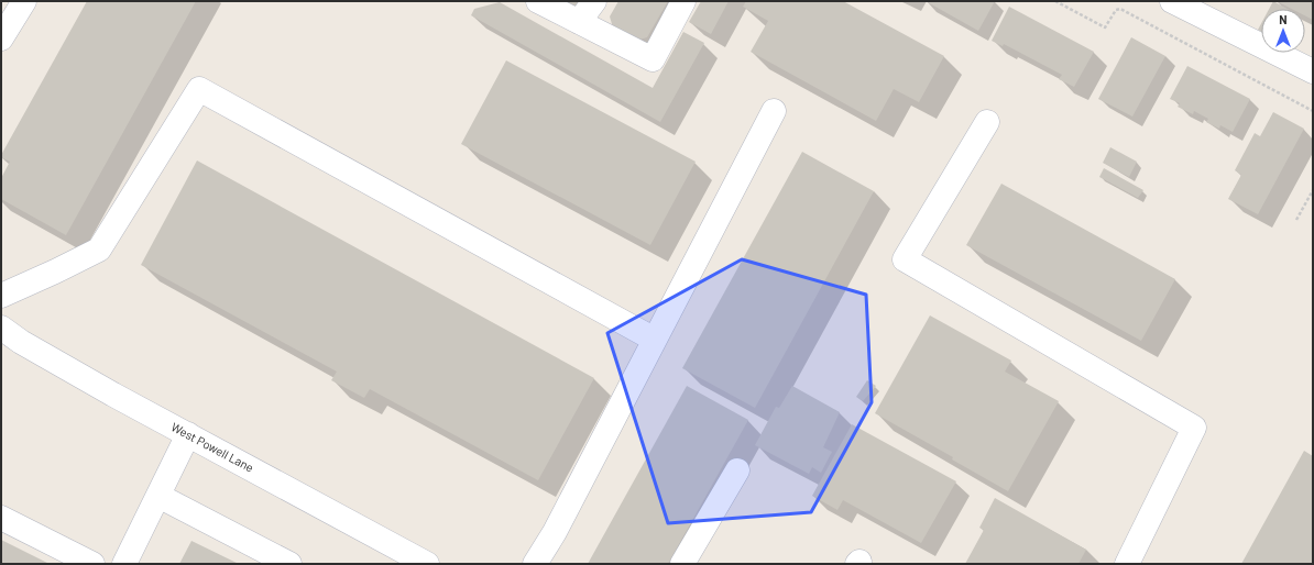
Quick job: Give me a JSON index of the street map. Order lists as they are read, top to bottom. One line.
{"streets":{"street":["West Powell Lane"]},"north":"top"}
